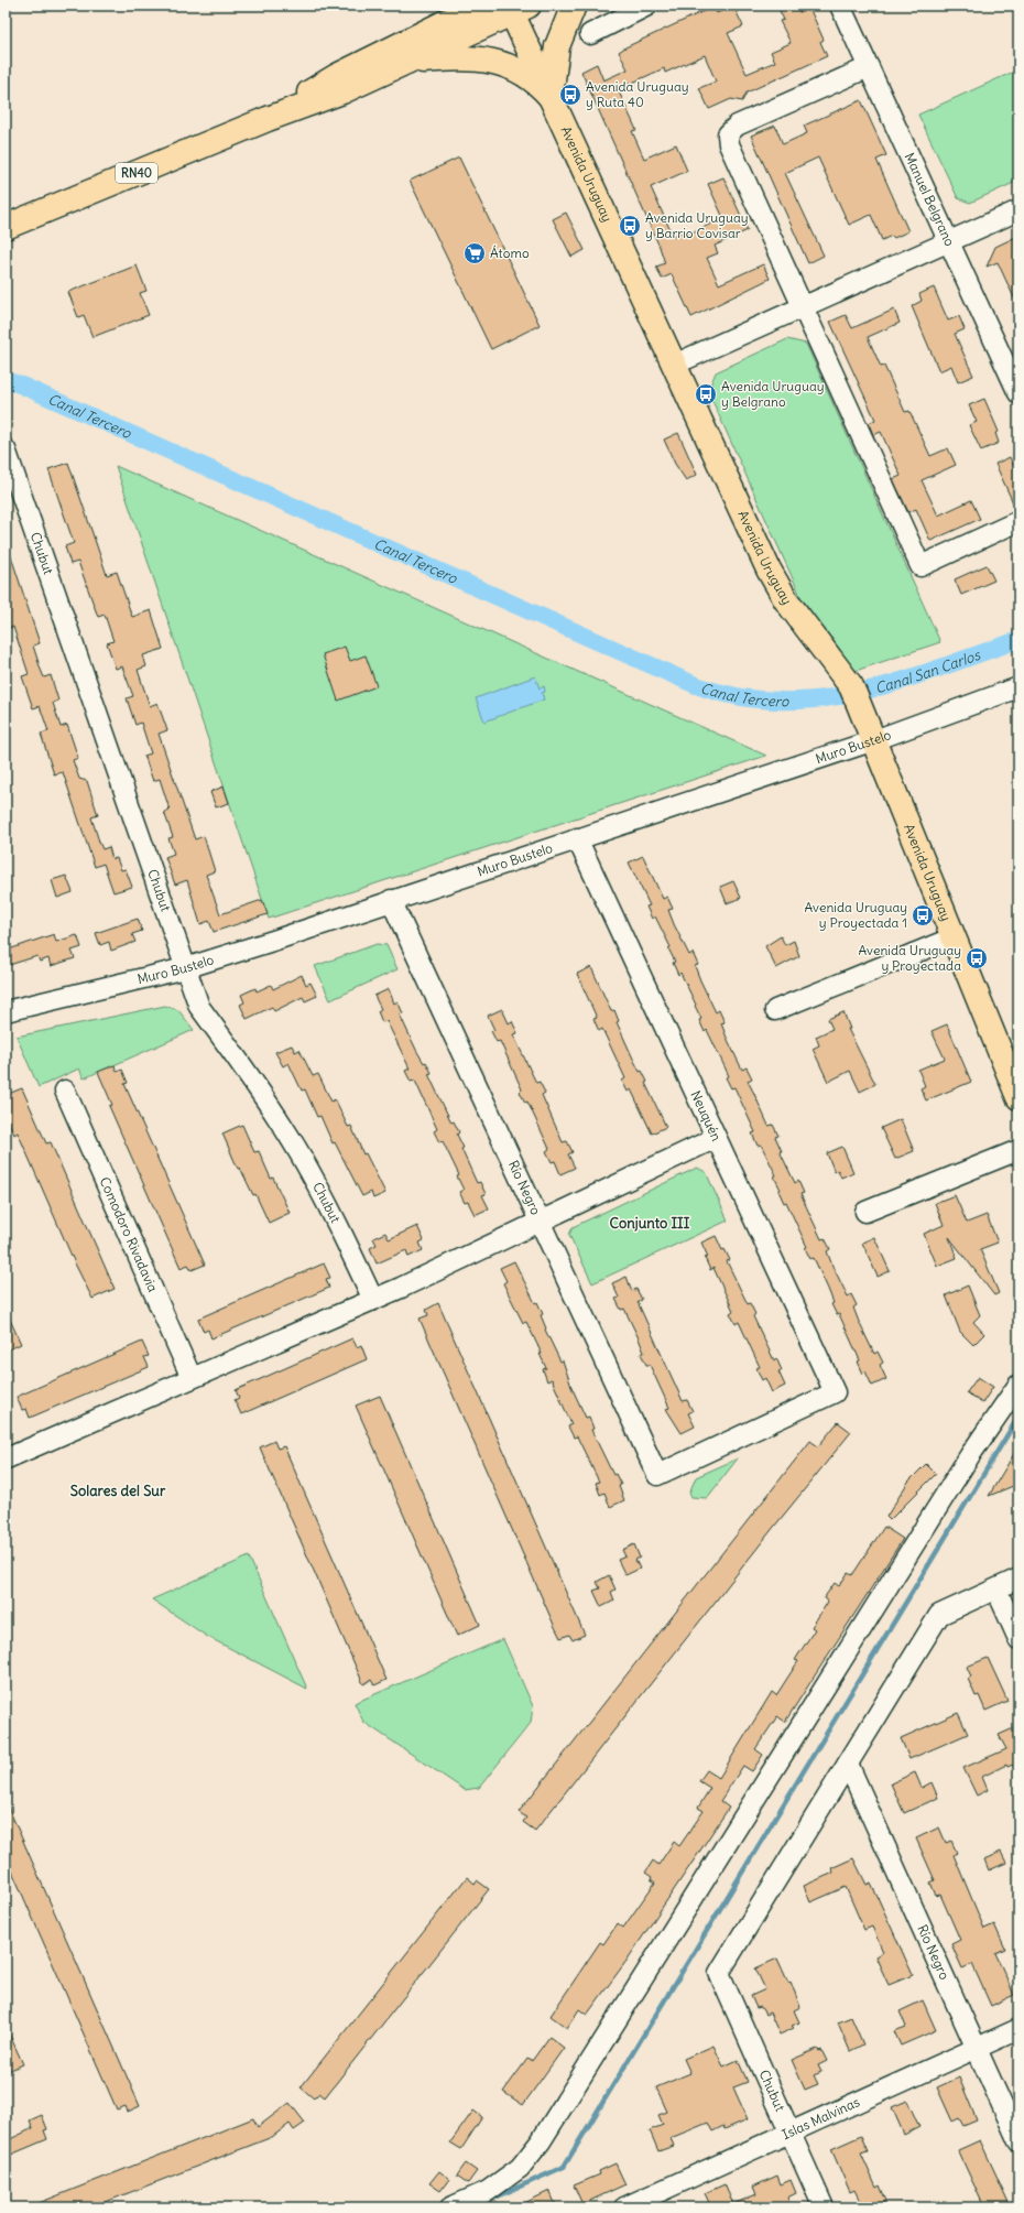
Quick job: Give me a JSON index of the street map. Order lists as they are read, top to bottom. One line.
{"streets":{"main road":["RN40","Avenida Uruguay"],"street":["Manuel Belgrano","Chubut","Muro Bustelo","Neuquén","Río Negro","Comodoro Rivadavia","Islas Malvinas"]},"crossings":[["RN40","Avenida Uruguay"],["Avenida Uruguay","Muro Bustelo"],["Chubut","Muro Bustelo"],["Chubut","Río Negro"],["Chubut","Islas Malvinas"],["Muro Bustelo","Neuquén"],["Muro Bustelo","Río Negro"],["Neuquén","Río Negro"],["Río Negro","Islas Malvinas"]],"districts":["Conjunto III","Solares del Sur"],"water":["Canal Tercero","Canal San Carlos"],"places":{"bus stop":["Avenida Uruguay y Ruta 40","Avenida Uruguay y Barrio Covisar","Avenida Uruguay y Belgrano","Avenida Uruguay y Proyectada 1","Avenida Uruguay y Proyectada"],"supermarket":["Átomo"]}}
